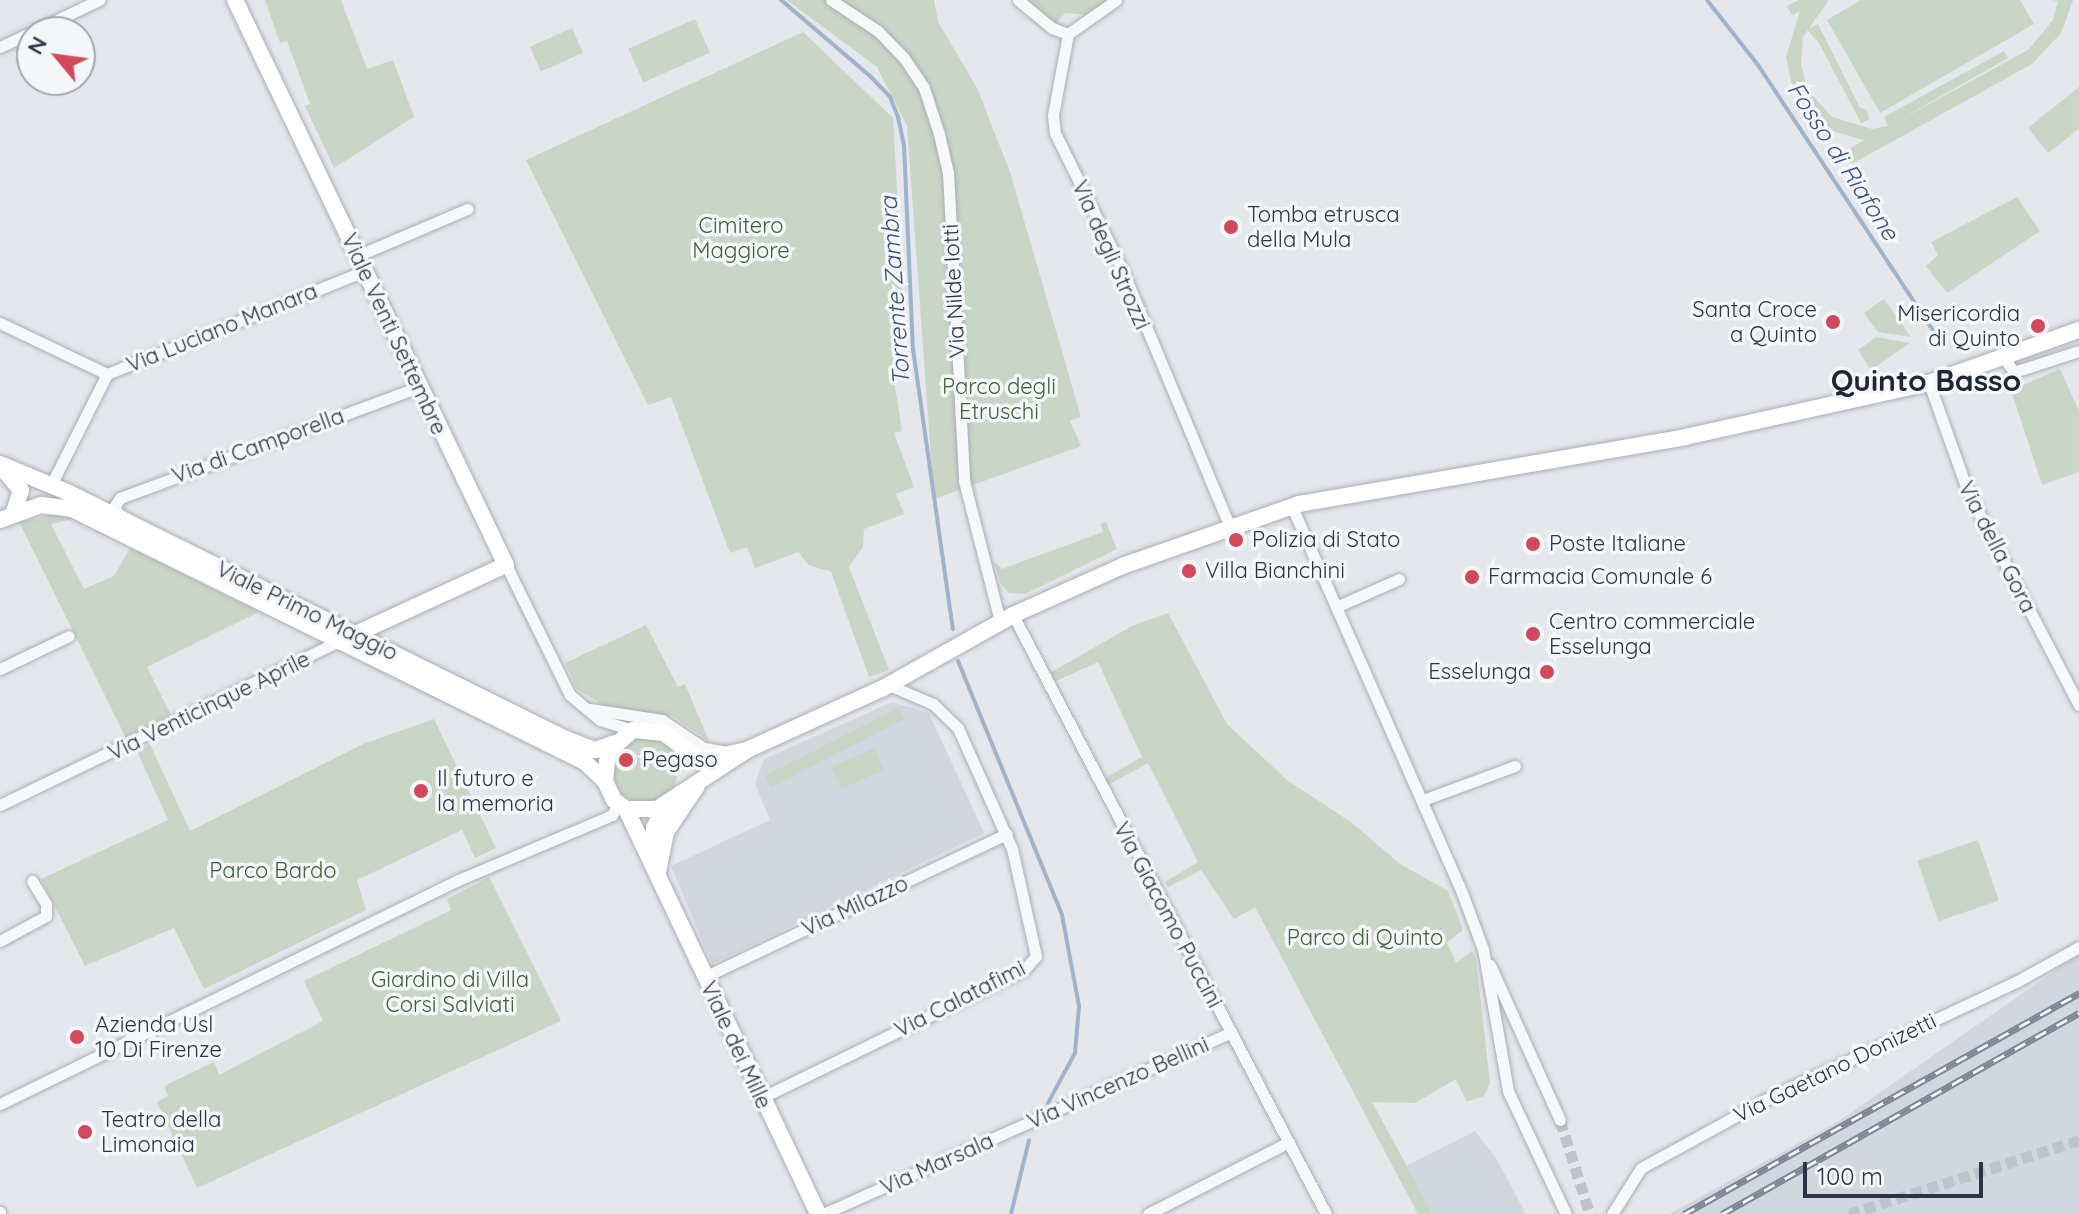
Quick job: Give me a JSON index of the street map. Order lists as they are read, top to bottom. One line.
{"streets":{"main road":["Viale Venti Settembre","Viale Primo Maggio","Via Venticinque Aprile","Viale dei Mille"],"street":["Via degli Strozzi","Via Nilde Iotti","Via Luciano Manara","Via di Camporella","Via della Gora","Via Milazzo","Via Giacomo Puccini","Via Calatafimi","Via Gaetano Donizetti","Via Vincenzo Bellini","Via Marsala"]},"crossings":[["Via Nilde Iotti","Via Giacomo Puccini"],["Via Luciano Manara","Viale Venti Settembre"],["Via Luciano Manara","Viale Primo Maggio"],["Viale Venti Settembre","Via di Camporella"],["Viale Venti Settembre","Viale Primo Maggio"],["Viale Venti Settembre","Via Venticinque Aprile"],["Viale Venti Settembre","Viale dei Mille"],["Via di Camporella","Viale Primo Maggio"],["Viale Primo Maggio","Via Venticinque Aprile"],["Viale Primo Maggio","Viale dei Mille"],["Via Milazzo","Via Calatafimi"],["Via Milazzo","Viale dei Mille"],["Via Giacomo Puccini","Via Vincenzo Bellini"],["Via Calatafimi","Viale dei Mille"],["Viale dei Mille","Via Marsala"],["Via Vincenzo Bellini","Via Marsala"]],"districts":["Quinto Basso"],"water":["Fosso di Riafone","Torrente Zambra"],"parks":["Cimitero Maggiore","Parco degli Etruschi","Parco Bardo","Parco di Quinto","Giardino di Villa Corsi Salviati"],"places":["Tomba etrusca della Mula","Santa Croce a Quinto","Misericordia di Quinto","Polizia di Stato","Poste Italiane","Villa Bianchini","Farmacia Comunale 6","Centro commerciale Esselunga","Esselunga","Pegaso","Il futuro e la memoria","Azienda Usl 10 Di Firenze","Teatro della Limonaia"],"scale_bar":"100 m","north":"top left"}
